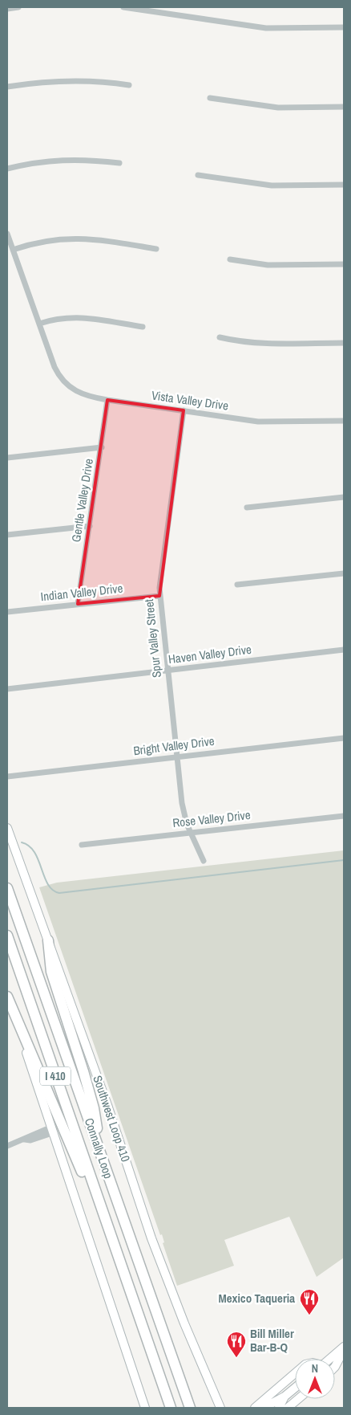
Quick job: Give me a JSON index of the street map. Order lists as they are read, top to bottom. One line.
{"streets":{"highway":["I 410","Connally Loop"],"main road":["Southwest Loop 410"],"street":["Vista Valley Drive","Gentle Valley Drive","Indian Valley Drive","Spur Valley Street","Haven Valley Drive","Bright Valley Drive","Rose Valley Drive"]},"crossings":[["Vista Valley Drive","Gentle Valley Drive"],["Vista Valley Drive","Spur Valley Street"],["Gentle Valley Drive","Indian Valley Drive"],["Indian Valley Drive","Spur Valley Street"],["Spur Valley Street","Haven Valley Drive"],["Spur Valley Street","Bright Valley Drive"],["Spur Valley Street","Rose Valley Drive"]],"places":{"restaurant":["Mexico Taqueria","Bill Miller Bar-B-Q"]},"north":"top"}
